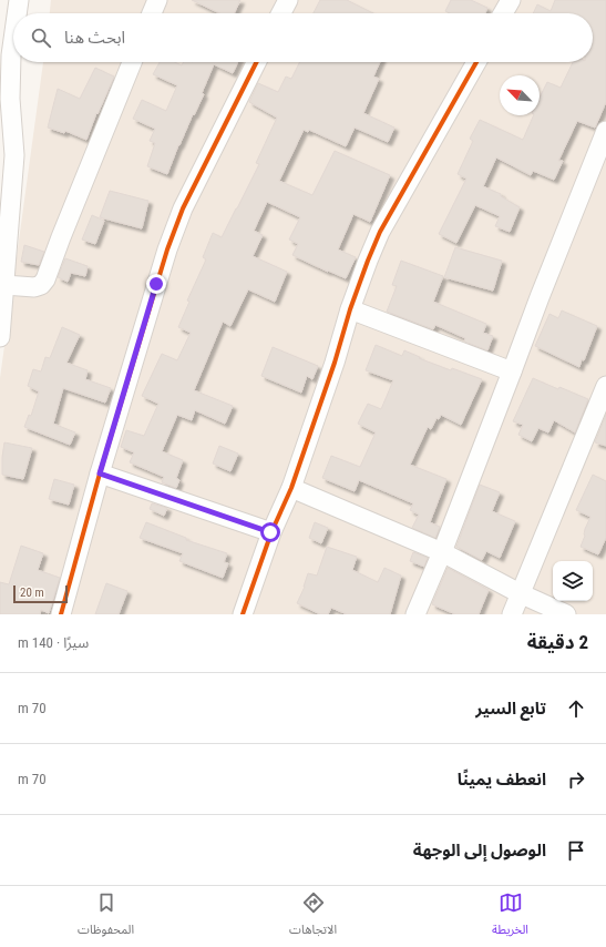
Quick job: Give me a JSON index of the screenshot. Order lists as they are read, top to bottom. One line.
{"scale_bar":"20 m","north":"top left","page":{"search":"ابحث هنا","scale":"20 m","heading":["2 دقيقة","سيرًا · 140 m"],"list":[["تابع السير","70 m"],["انعطف يمينًا","70 m"],"الوصول إلى الوجهة"],"nav":["الخريطة","الاتجاهات","المحفوظات"]}}
